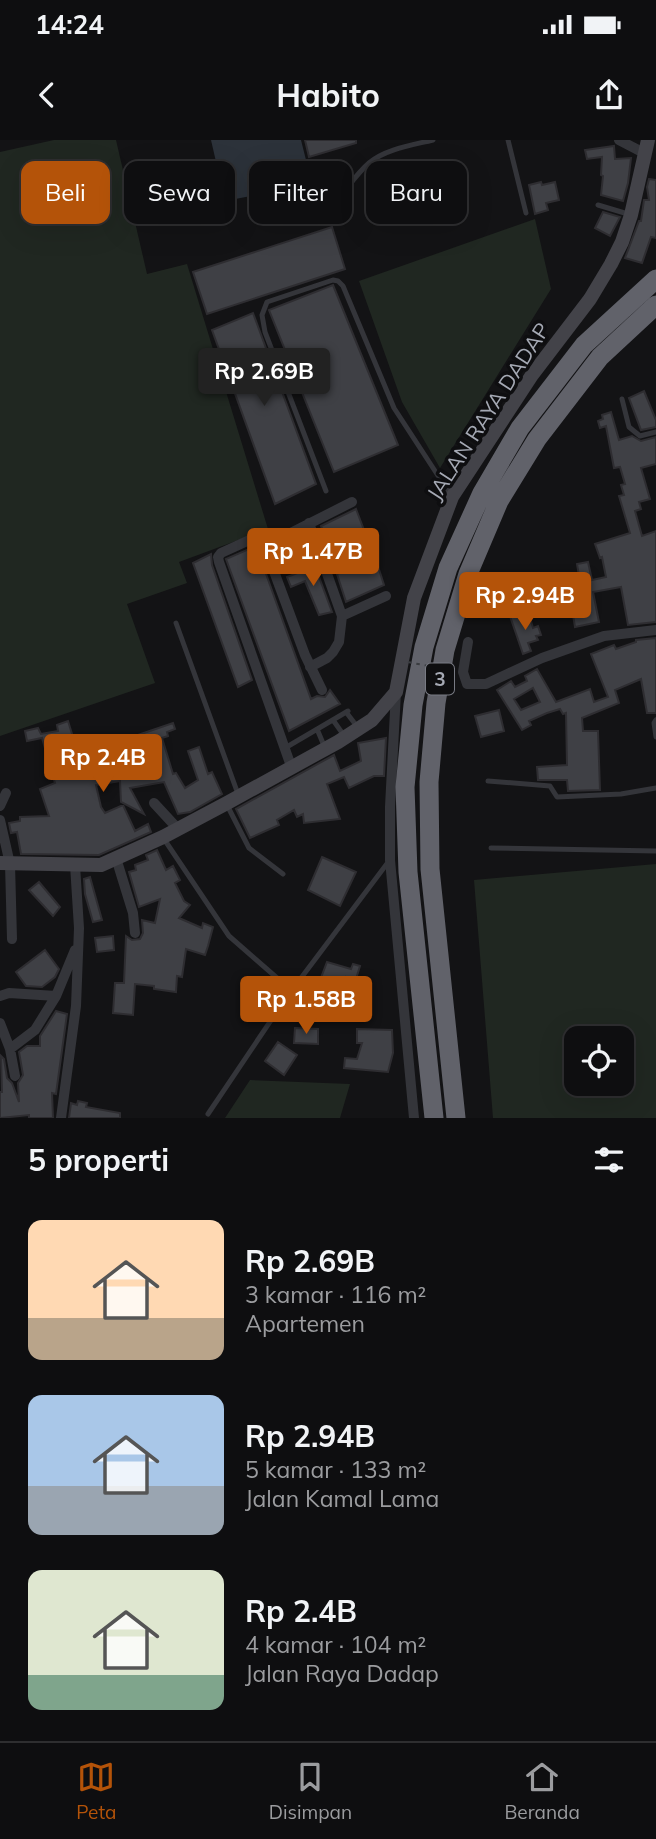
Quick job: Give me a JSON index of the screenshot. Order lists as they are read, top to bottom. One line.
{"streets":{"highway":["3"],"main road":["JALAN RAYA DADAP"]},"page":{"status":"14:24","header":"Habito","chip":["Beli","Sewa","Filter","Baru"],"price":["Rp 2.69B","Rp 1.47B","Rp 2.94B","Rp 2.4B","Rp 1.58B"],"heading":"5 properti","list":[{"name":"Rp 2.69B","note":"3 kamar · 116 m² · Apartemen"},{"name":"Rp 2.94B","note":"5 kamar · 133 m² · Jalan Kamal Lama"},{"name":"Rp 2.4B","note":"4 kamar · 104 m² · Jalan Raya Dadap"}],"tabs":["Peta","Disimpan","Beranda"]}}
